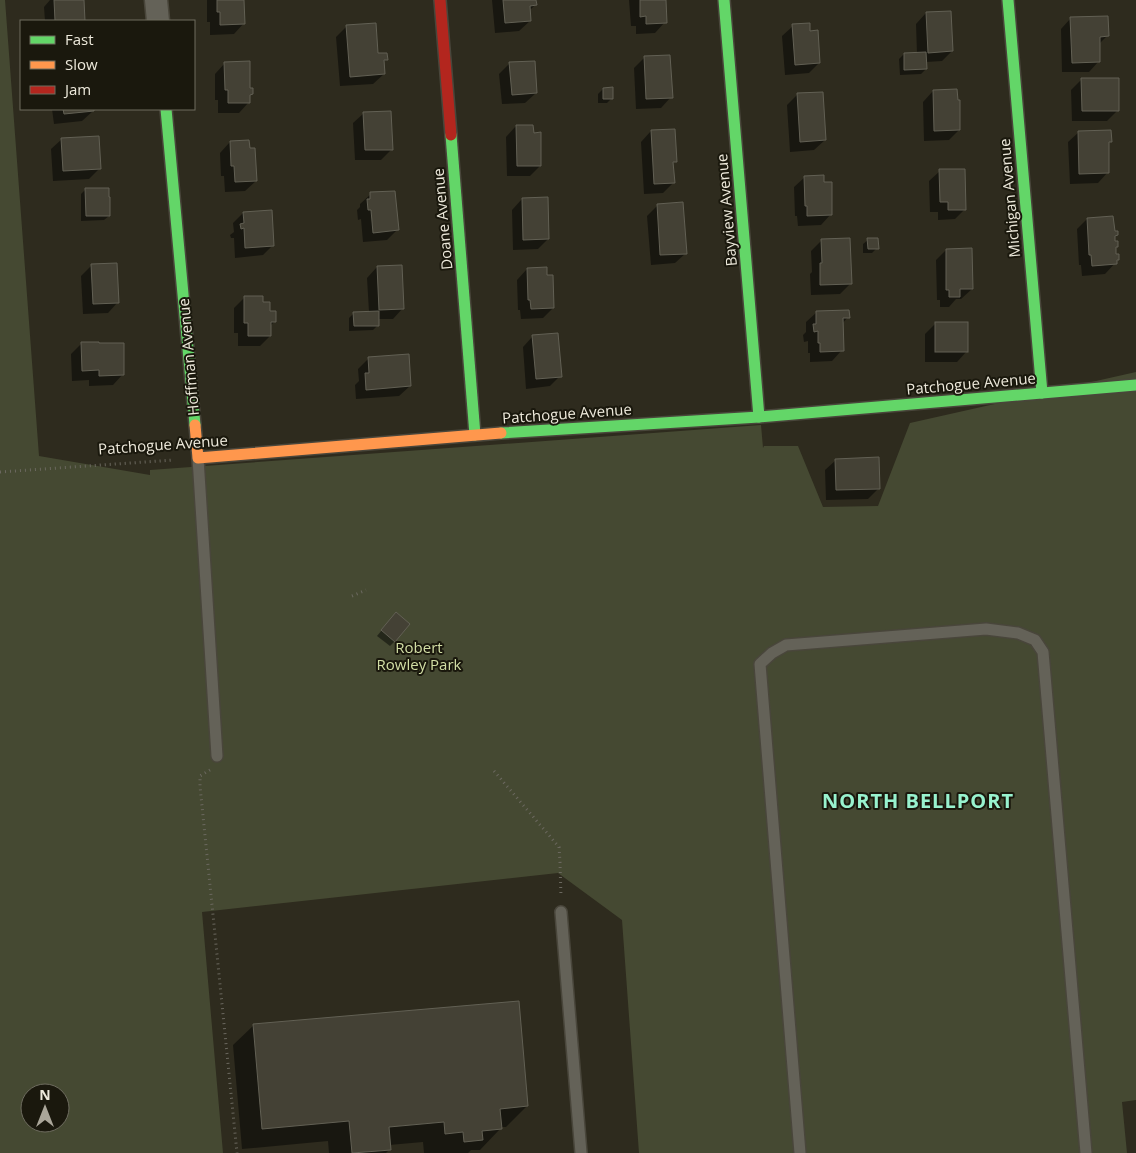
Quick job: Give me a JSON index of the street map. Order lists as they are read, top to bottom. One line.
{"streets":{"street":["Michigan Avenue","Bayview Avenue","Doane Avenue","Hoffman Avenue","Patchogue Avenue"]},"crossings":[["Michigan Avenue","Patchogue Avenue"],["Bayview Avenue","Patchogue Avenue"],["Doane Avenue","Patchogue Avenue"],["Hoffman Avenue","Patchogue Avenue"]],"districts":["NORTH BELLPORT"],"parks":["Robert Rowley Park"],"legend":["Fast","Slow","Jam"],"north":"top"}
